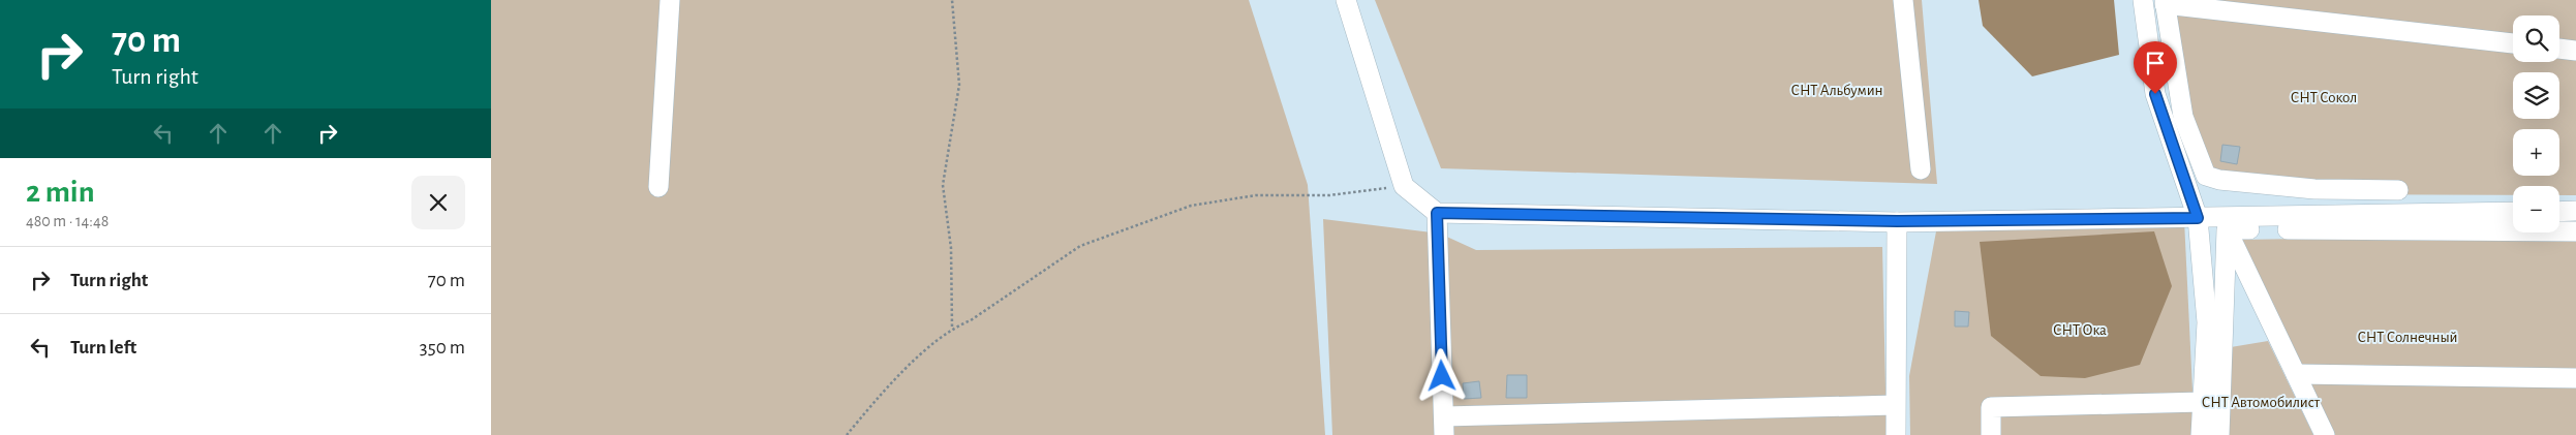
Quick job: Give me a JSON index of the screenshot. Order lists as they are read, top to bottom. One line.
{"parks":["СНТ Альбумин","СНТ Сокол","СНТ Ока","СНТ Солнечный","СНТ Автомобилист"],"page":{"turn":["70 m","Turn right"],"map_buttons":["+","−"],"heading":["2 min","480 m · 14:48"],"list":[{"name":"Turn right","value":"70 m"},{"name":"Turn left","value":"350 m"}]}}
